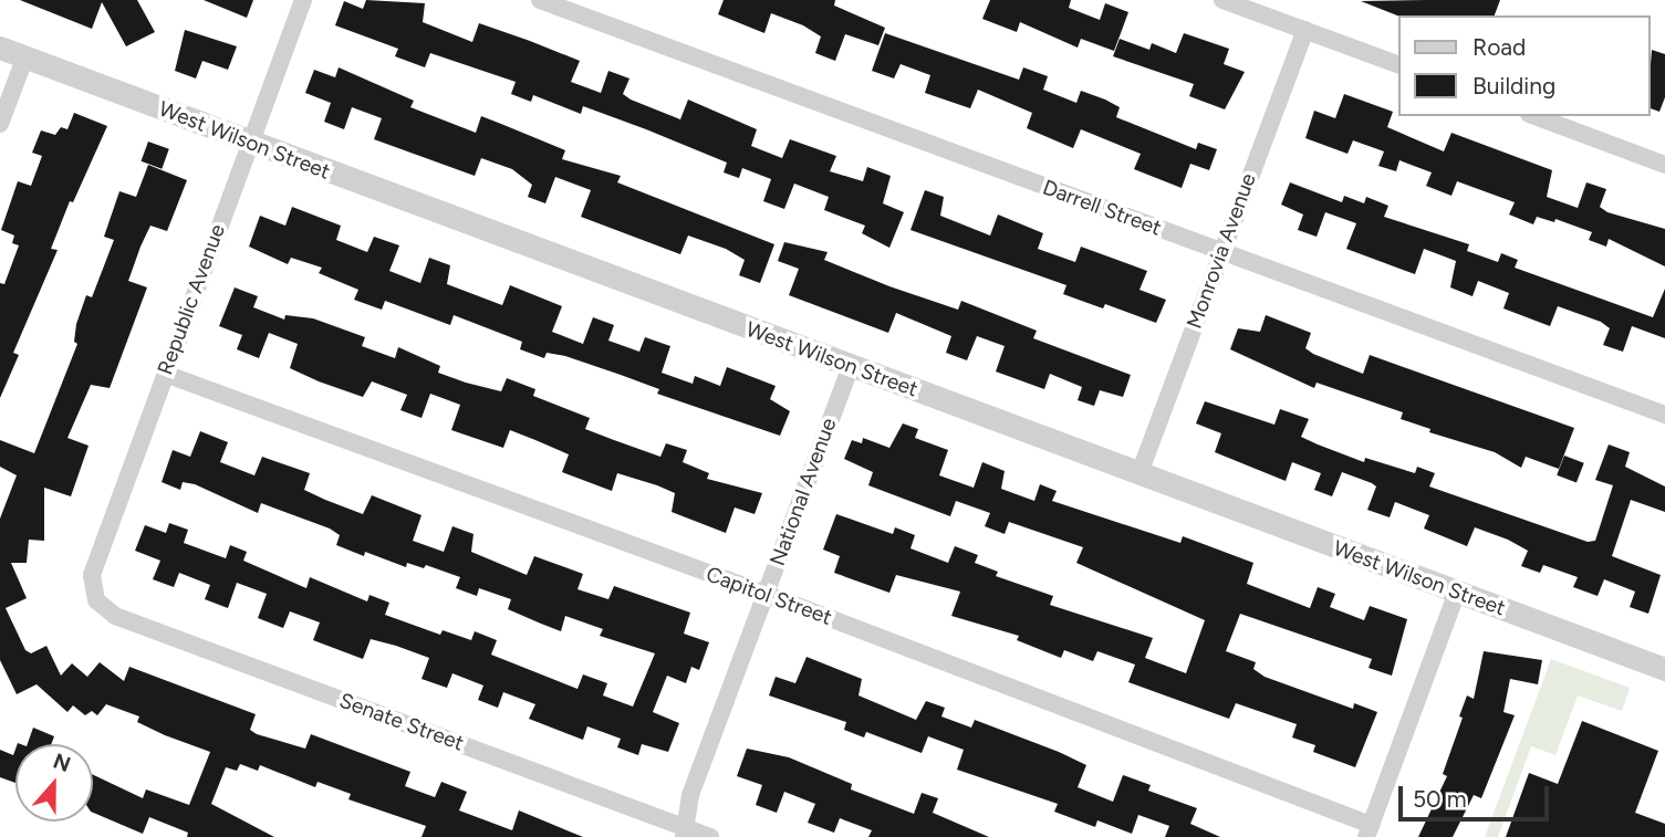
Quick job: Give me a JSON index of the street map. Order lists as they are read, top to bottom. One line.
{"streets":{"street":["West Wilson Street","Darrell Street","Monrovia Avenue","Republic Avenue","National Avenue","Capitol Street","Senate Street"]},"crossings":[["West Wilson Street","Monrovia Avenue"],["West Wilson Street","Republic Avenue"],["West Wilson Street","National Avenue"],["Darrell Street","Monrovia Avenue"],["Republic Avenue","Capitol Street"],["Republic Avenue","Senate Street"],["National Avenue","Capitol Street"],["National Avenue","Senate Street"]],"legend":["Road","Building"],"scale_bar":"50 m","north":"top"}
